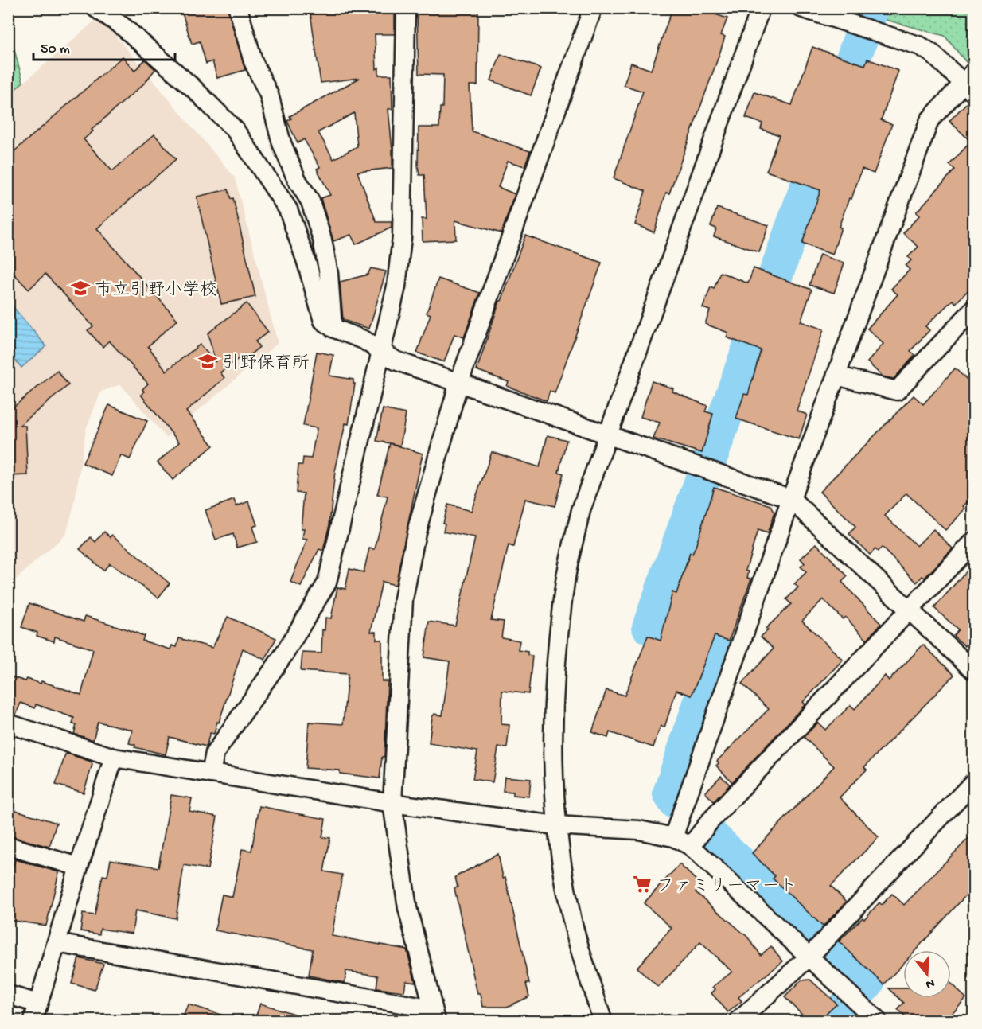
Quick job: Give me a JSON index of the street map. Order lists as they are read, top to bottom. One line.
{"places":{"school or university":["市立引野小学校","引野保育所"],"supermarket":["ファミリーマート"]},"scale_bar":"50 m","north":"bottom"}
